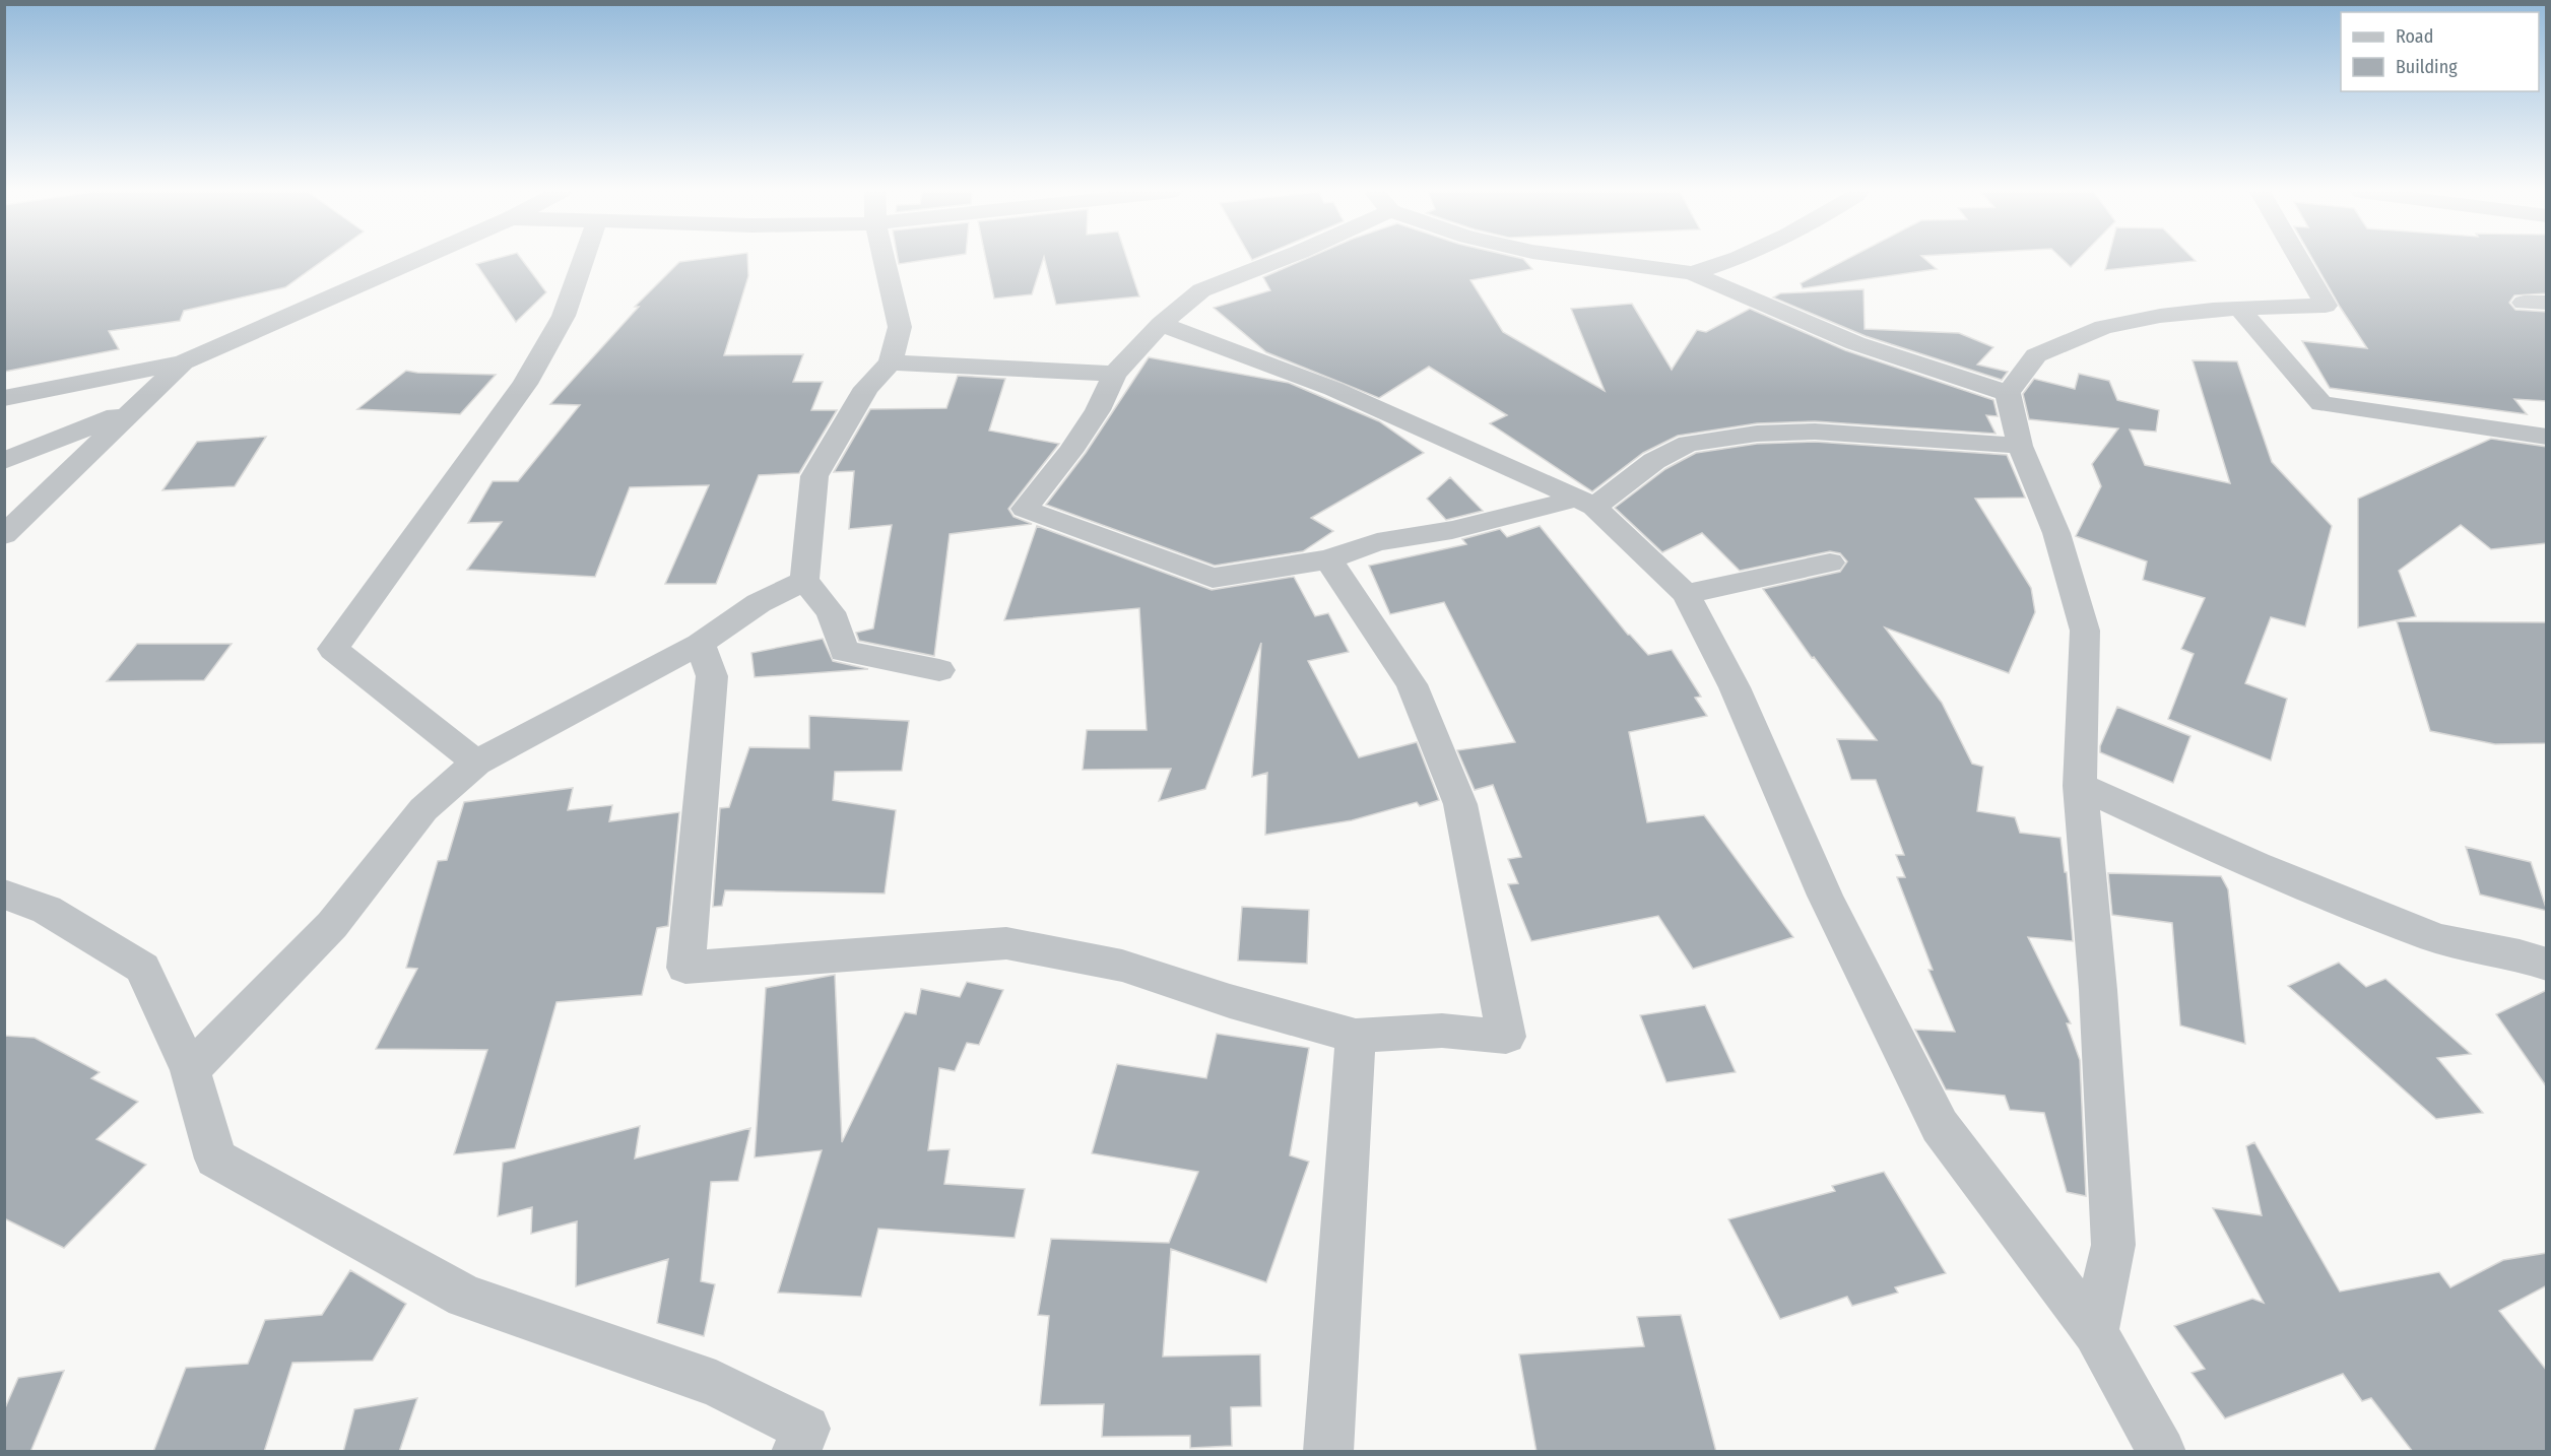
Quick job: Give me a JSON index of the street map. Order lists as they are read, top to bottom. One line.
{"legend":["Road","Building"]}
